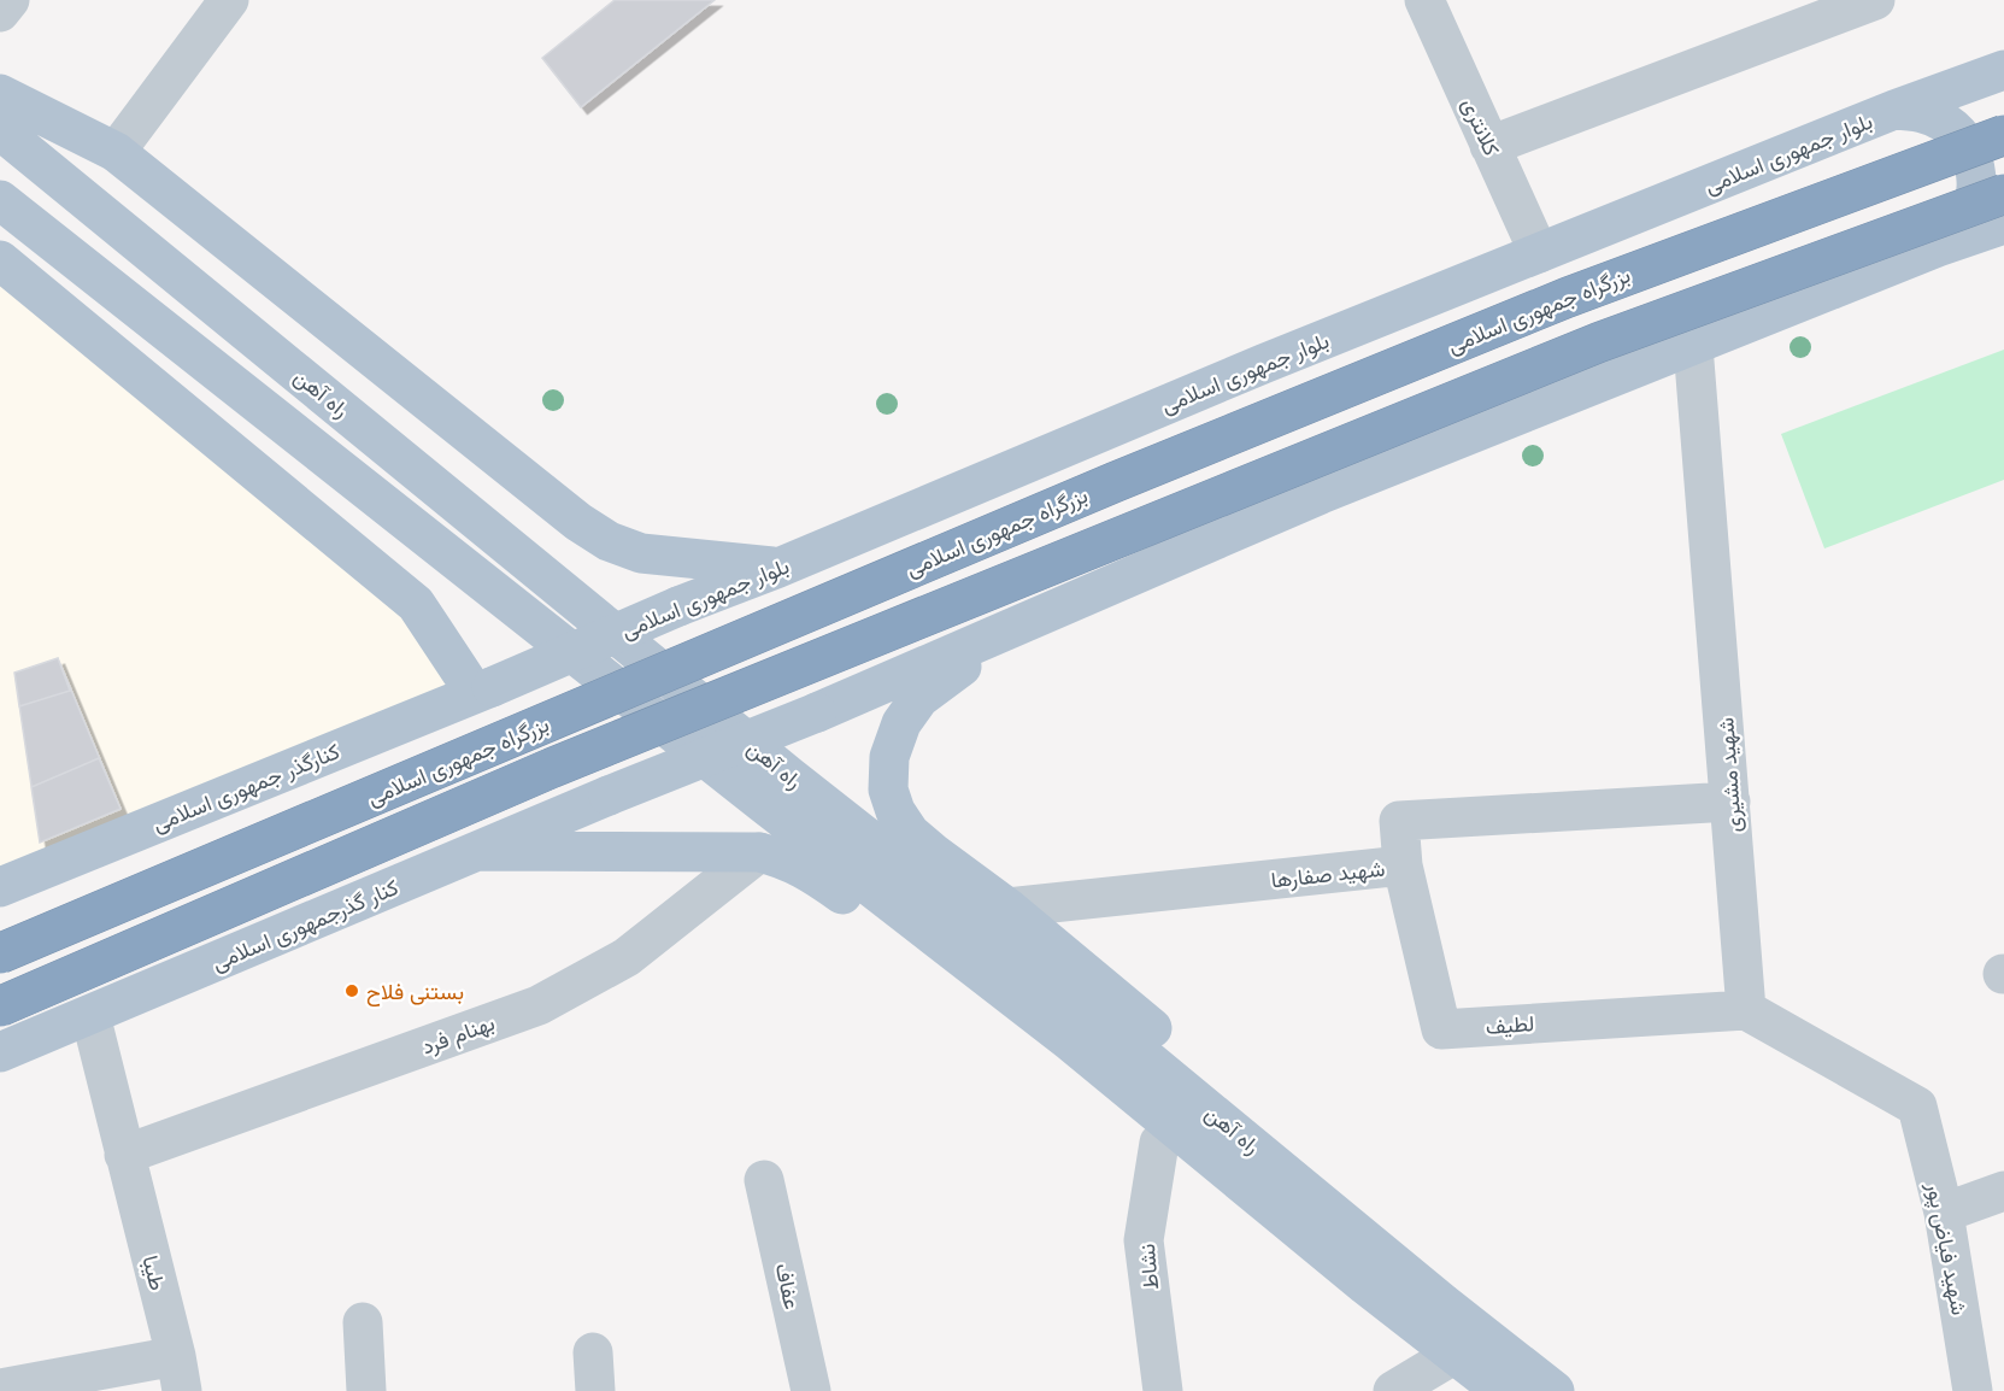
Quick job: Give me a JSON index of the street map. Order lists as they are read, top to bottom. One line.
{"streets":{"highway":["بزرگراه جمهوری اسلامی"],"main road":["بلوار جمهوری اسلامی","راه آهن","کنارگذر جمهوری اسلامی","کنار گذرجمهوری اسلامی"],"street":["کلانتری","شهید مشیری","شهید صفارها","لطیف","بهنام فرد","شهید فیاض پور","نشاط","طیبا","عفاف"]},"crossings":[["کلانتری","بلوار جمهوری اسلامی"],["بلوار جمهوری اسلامی","کنارگذر جمهوری اسلامی"],["شهید مشیری","شهید صفارها"],["شهید مشیری","لطیف"],["شهید مشیری","شهید فیاض پور"],["شهید صفارها","لطیف"],["کنار گذرجمهوری اسلامی","طیبا"],["لطیف","شهید فیاض پور"],["بهنام فرد","طیبا"]],"places":["بستنی فلاح"]}
